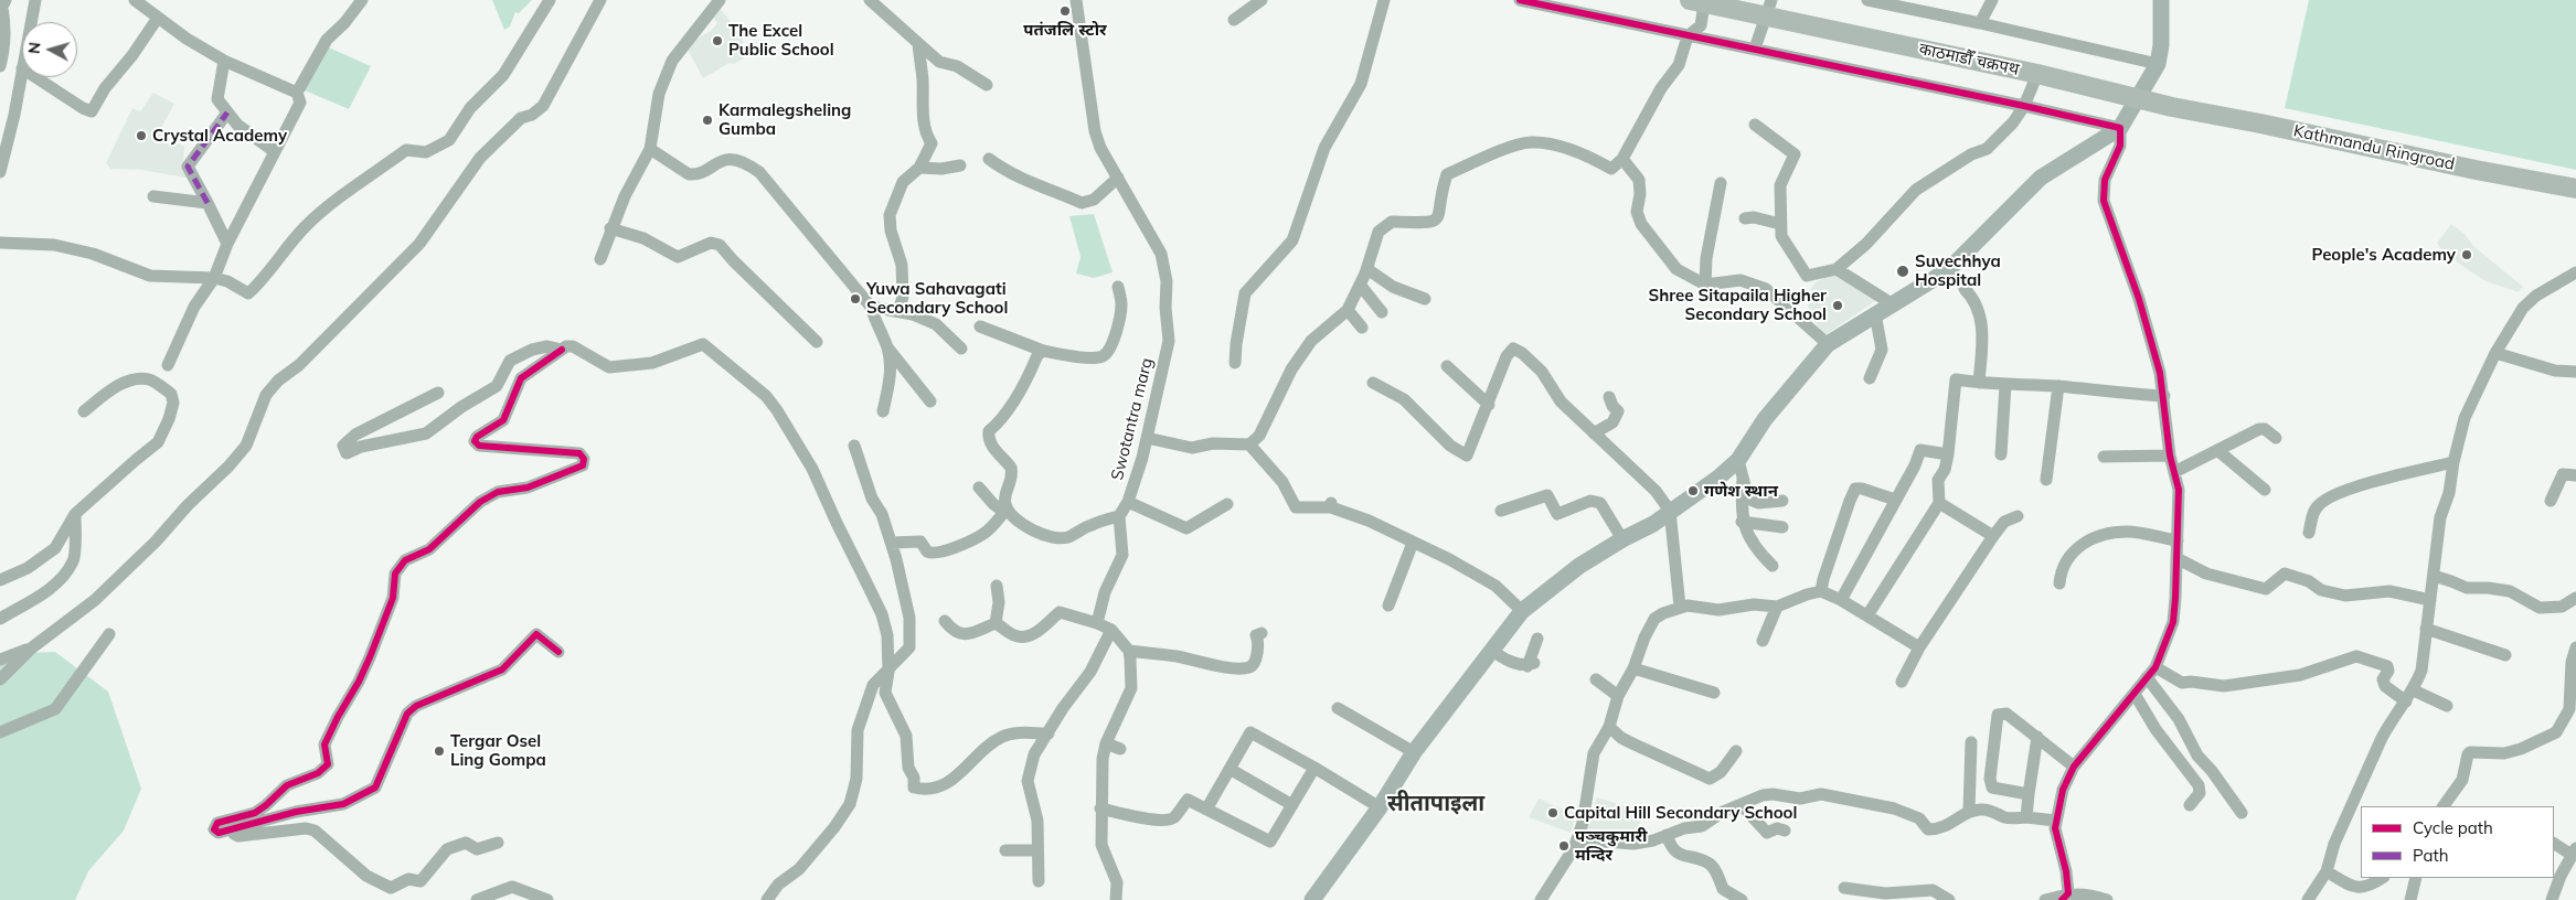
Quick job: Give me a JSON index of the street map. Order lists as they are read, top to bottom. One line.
{"streets":{"highway":["काठमाडाैँ चक्रपथ","Kathmandu Ringroad"],"street":["Swotantra marg"]},"crossings":[["काठमाडाैँ चक्रपथ","Kathmandu Ringroad"]],"districts":["सीतापाइला"],"places":["पतंजलि स्टोर","The Excel Public School","Karmalegsheling Gumba","Crystal Academy","People's Academy","Suvechhya Hospital","Yuwa Sahavagati Secondary School","Shree Sitapaila Higher Secondary School","गणेश स्थान","Tergar Osel Ling Gompa","Capital Hill Secondary School","पञ्चकुमारी मन्दिर"],"legend":["Cycle path","Path"],"north":"left"}
